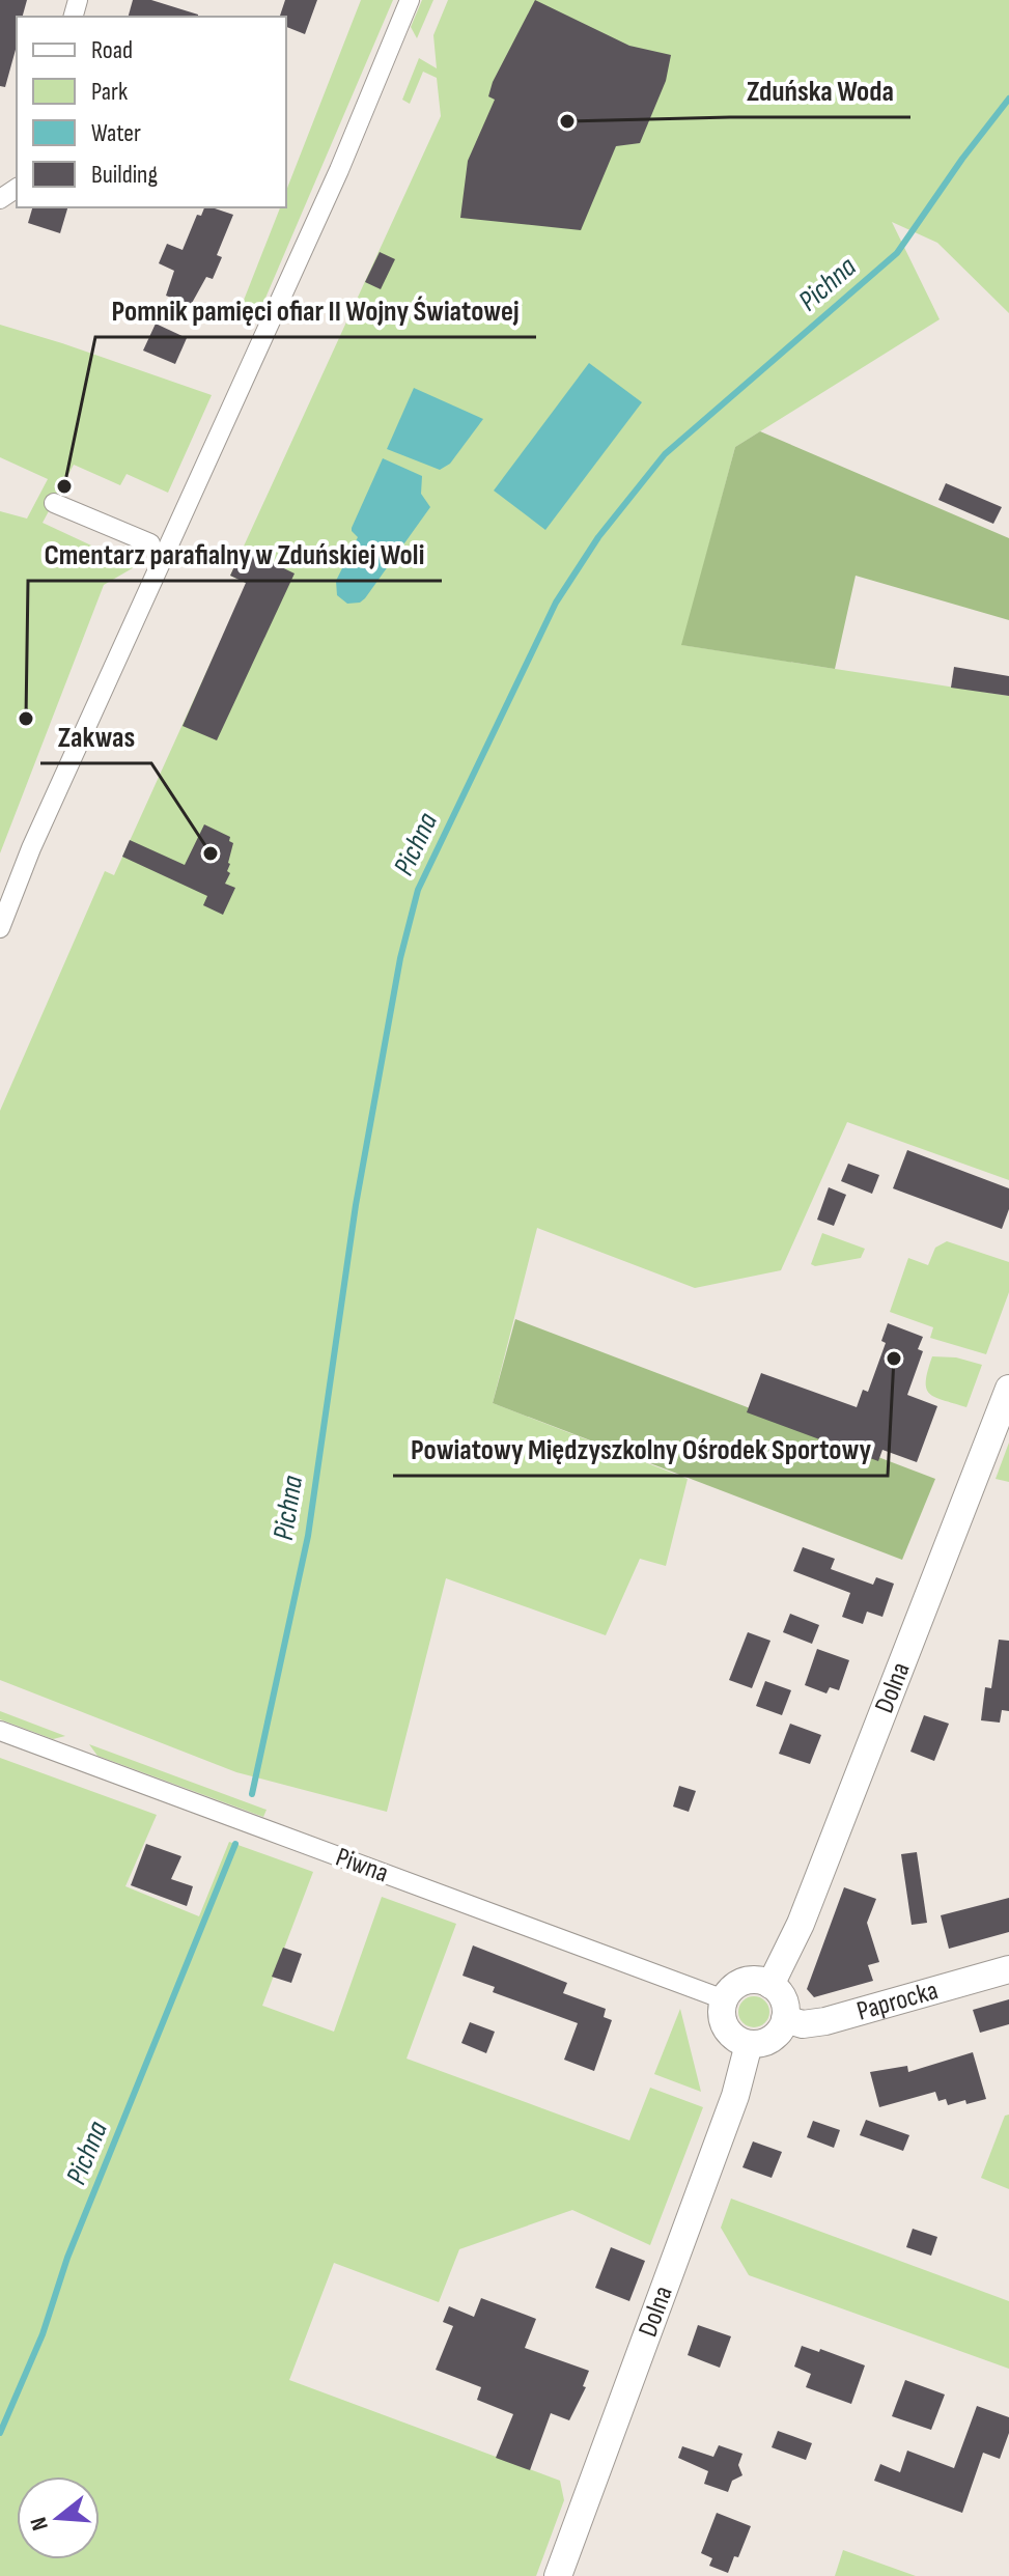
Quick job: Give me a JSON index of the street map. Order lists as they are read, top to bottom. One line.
{"streets":{"street":["Dolna","Piwna","Paprocka"]},"crossings":[["Dolna","Piwna"],["Dolna","Paprocka"],["Piwna","Paprocka"]],"water":["Pichna"],"places":["Zduńska Woda","Pomnik pamięci ofiar II Wojny Światowej","Cmentarz parafialny w Zduńskiej Woli","Zakwas","Powiatowy Międzyszkolny Ośrodek Sportowy"],"legend":["Road","Park","Water","Building"],"north":"left"}
